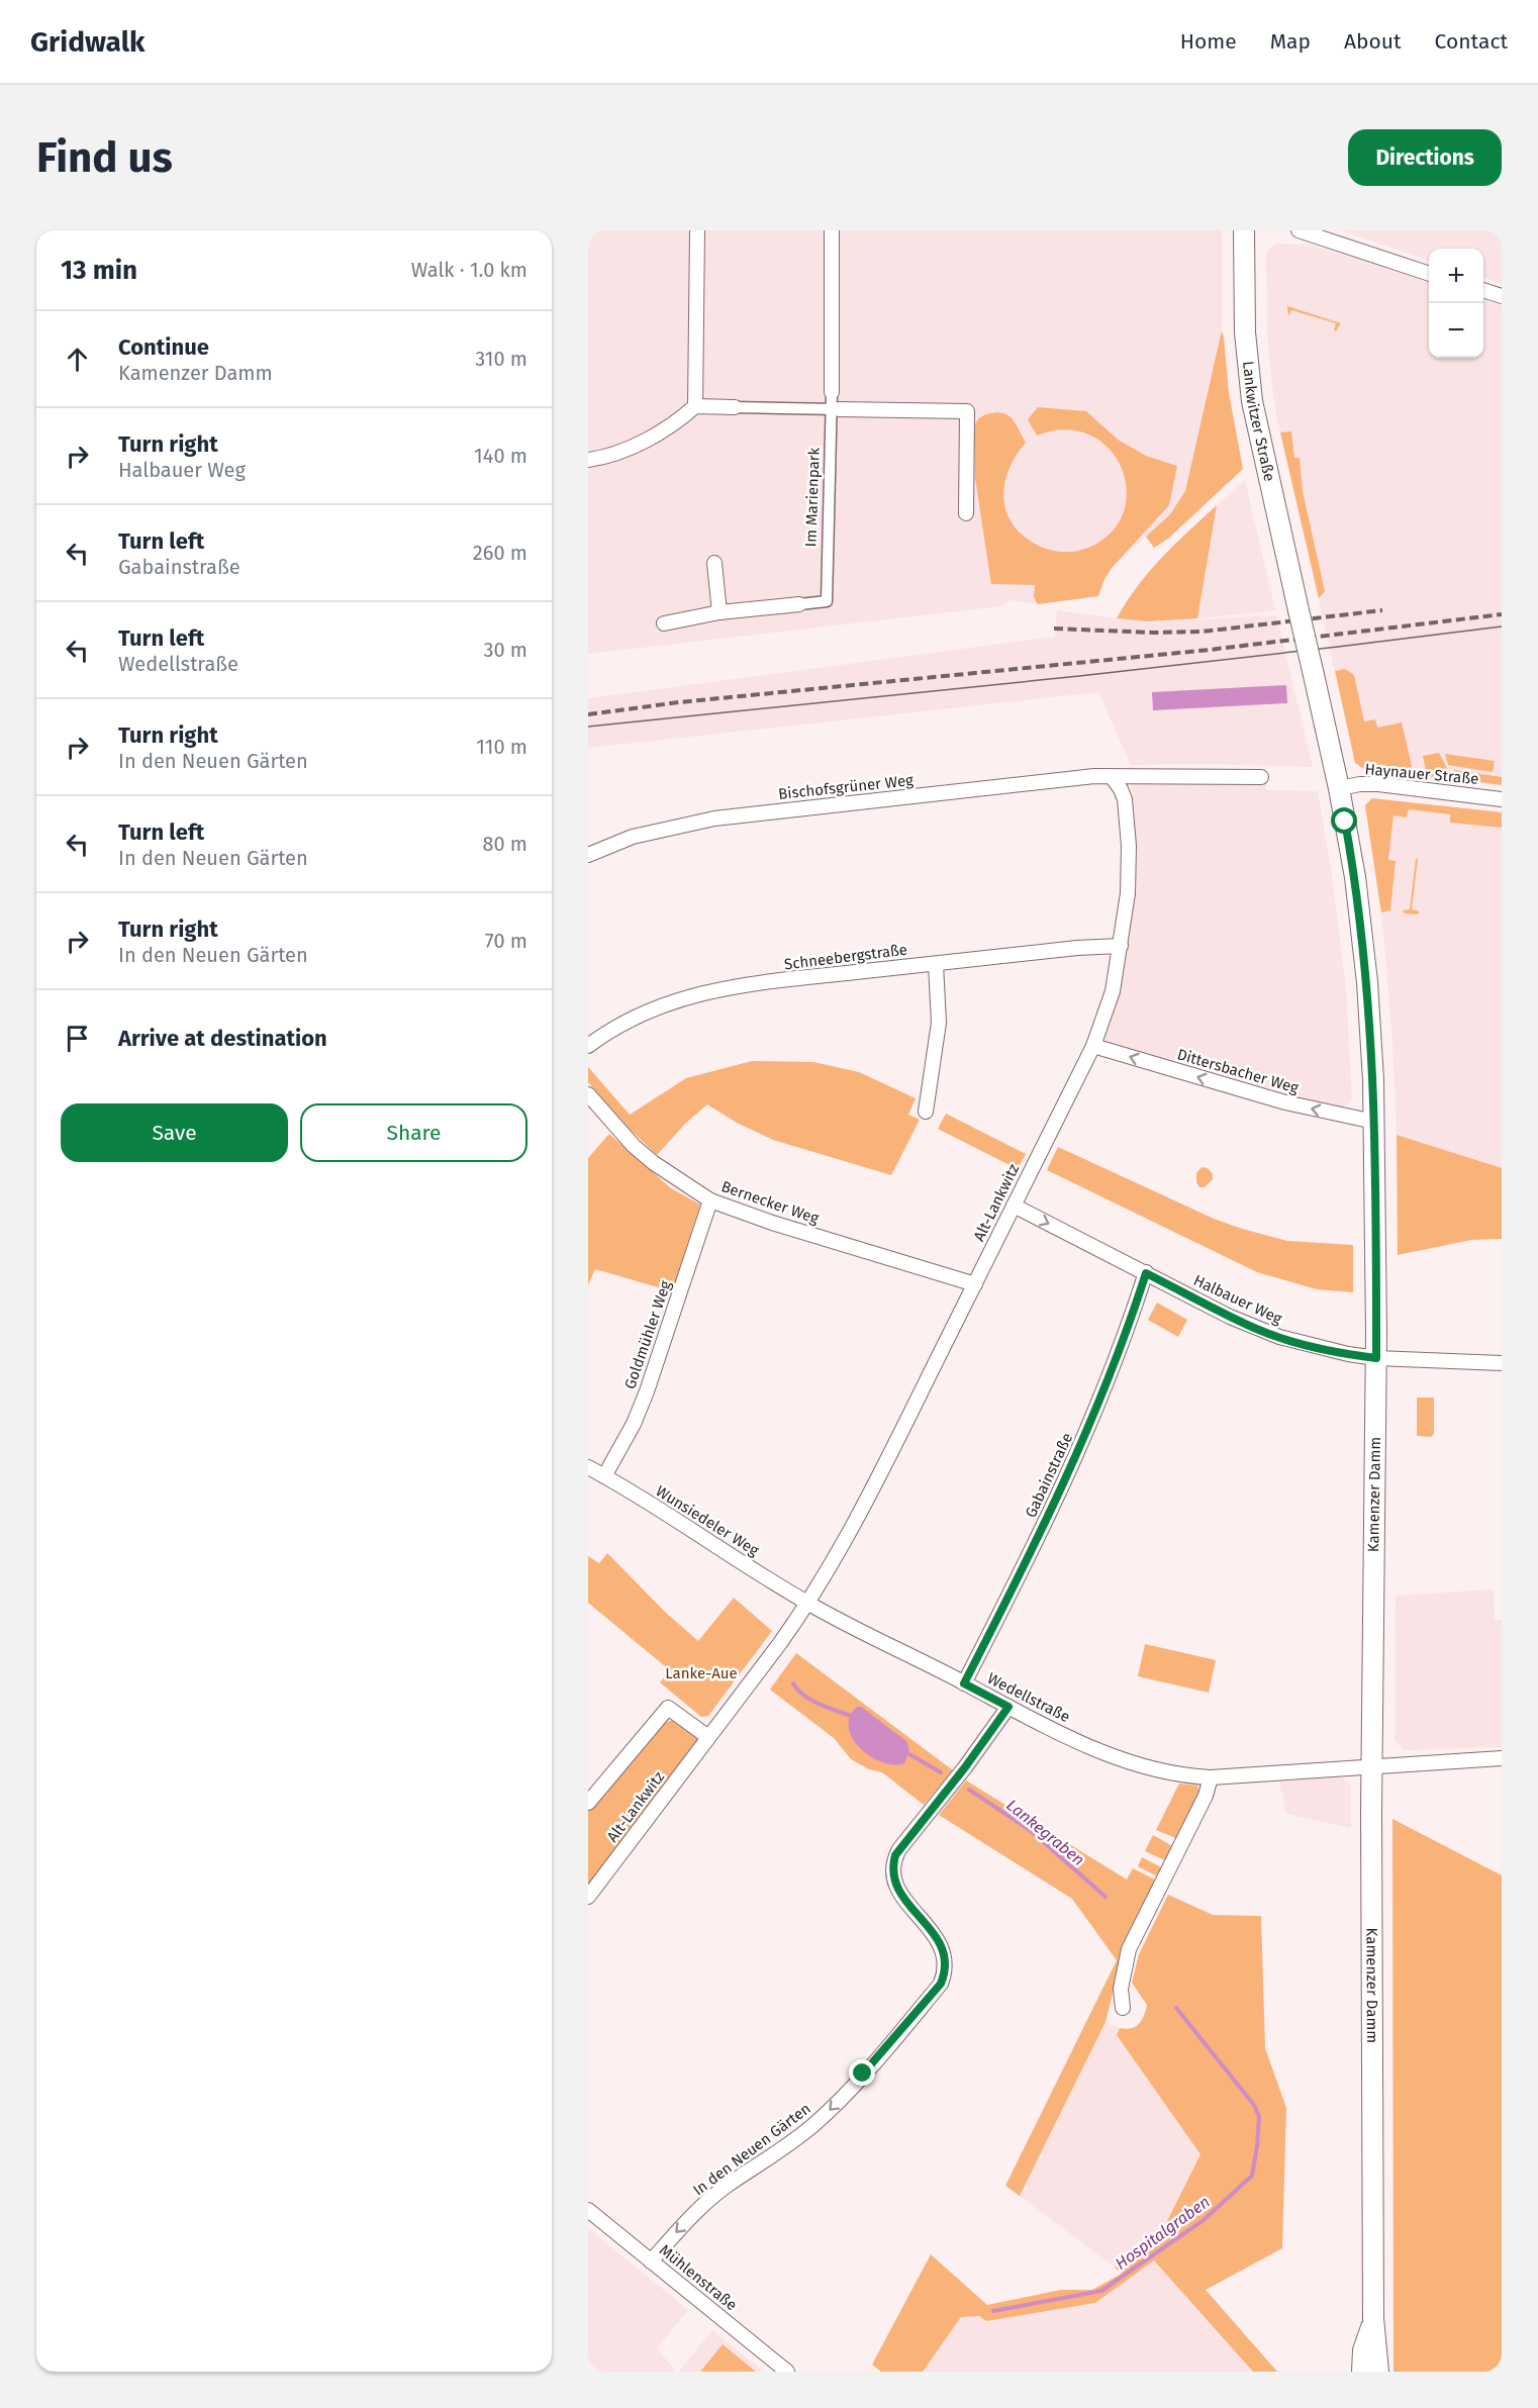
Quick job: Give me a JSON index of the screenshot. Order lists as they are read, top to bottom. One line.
{"streets":{"main road":["Lankwitzer Straße","Kamenzer Damm"],"street":["Im Marienpark","Haynauer Straße","Bischofsgrüner Weg","Schneebergstraße","Dittersbacher Weg","Bernecker Weg","Alt-Lankwitz","Halbauer Weg","Goldmühler Weg","Gabainstraße","Wunsiedeler Weg","Wedellstraße","In den Neuen Gärten","Mühlenstraße"]},"crossings":[["Lankwitzer Straße","Kamenzer Damm"],["Haynauer Straße","Kamenzer Damm"],["Bischofsgrüner Weg","Alt-Lankwitz"],["Schneebergstraße","Alt-Lankwitz"],["Dittersbacher Weg","Alt-Lankwitz"],["Dittersbacher Weg","Kamenzer Damm"],["Bernecker Weg","Alt-Lankwitz"],["Bernecker Weg","Goldmühler Weg"],["Alt-Lankwitz","Halbauer Weg"],["Alt-Lankwitz","Wunsiedeler Weg"],["Alt-Lankwitz","Wedellstraße"],["Halbauer Weg","Gabainstraße"],["Halbauer Weg","Kamenzer Damm"],["Goldmühler Weg","Wunsiedeler Weg"],["Gabainstraße","Wedellstraße"],["Kamenzer Damm","Wedellstraße"],["Wunsiedeler Weg","Wedellstraße"],["Wedellstraße","In den Neuen Gärten"],["In den Neuen Gärten","Mühlenstraße"]],"one_way":["Dittersbacher Weg","In den Neuen Gärten"],"water":["Lankegraben","Hospitalgraben"],"parks":["Lanke-Aue"],"page":{"header":"Gridwalk","nav":["Home","Map","About","Contact"],"buttons":["Directions",["Save","Share"]],"title":"Find us","heading":["13 min","Walk · 1.0 km"],"map_buttons":["+","−"],"list":[["Continue","Kamenzer Damm","310 m"],["Turn right","Halbauer Weg","140 m"],["Turn left","Gabainstraße","260 m"],["Turn left","Wedellstraße","30 m"],["Turn right","In den Neuen Gärten","110 m"],["Turn left","In den Neuen Gärten","80 m"],["Turn right","In den Neuen Gärten","70 m"],"Arrive at destination"]}}
